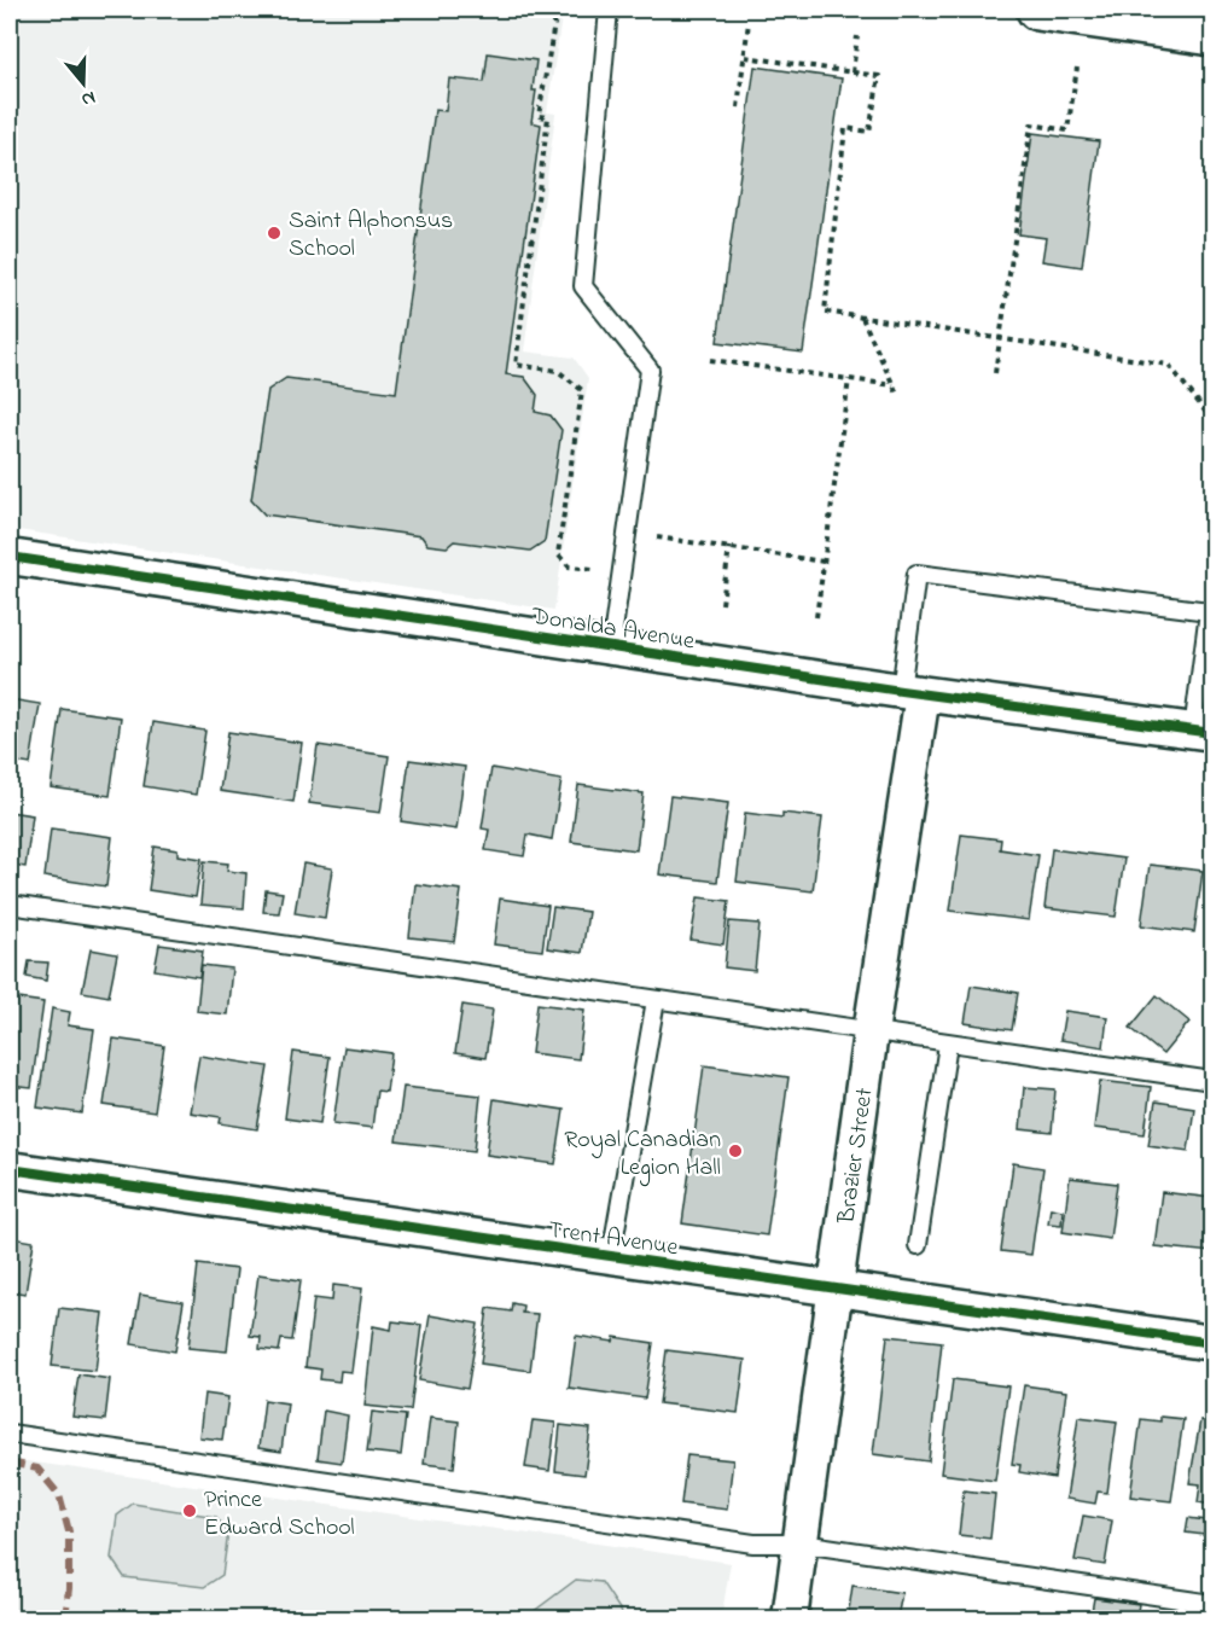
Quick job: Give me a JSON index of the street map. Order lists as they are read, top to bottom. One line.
{"streets":{"street":["Donalda Avenue","Brazier Street","Trent Avenue"]},"crossings":[["Donalda Avenue","Brazier Street"],["Brazier Street","Trent Avenue"]],"places":["Saint Alphonsus School","Royal Canadian Legion Hall","Prince Edward School"],"north":"bottom"}
